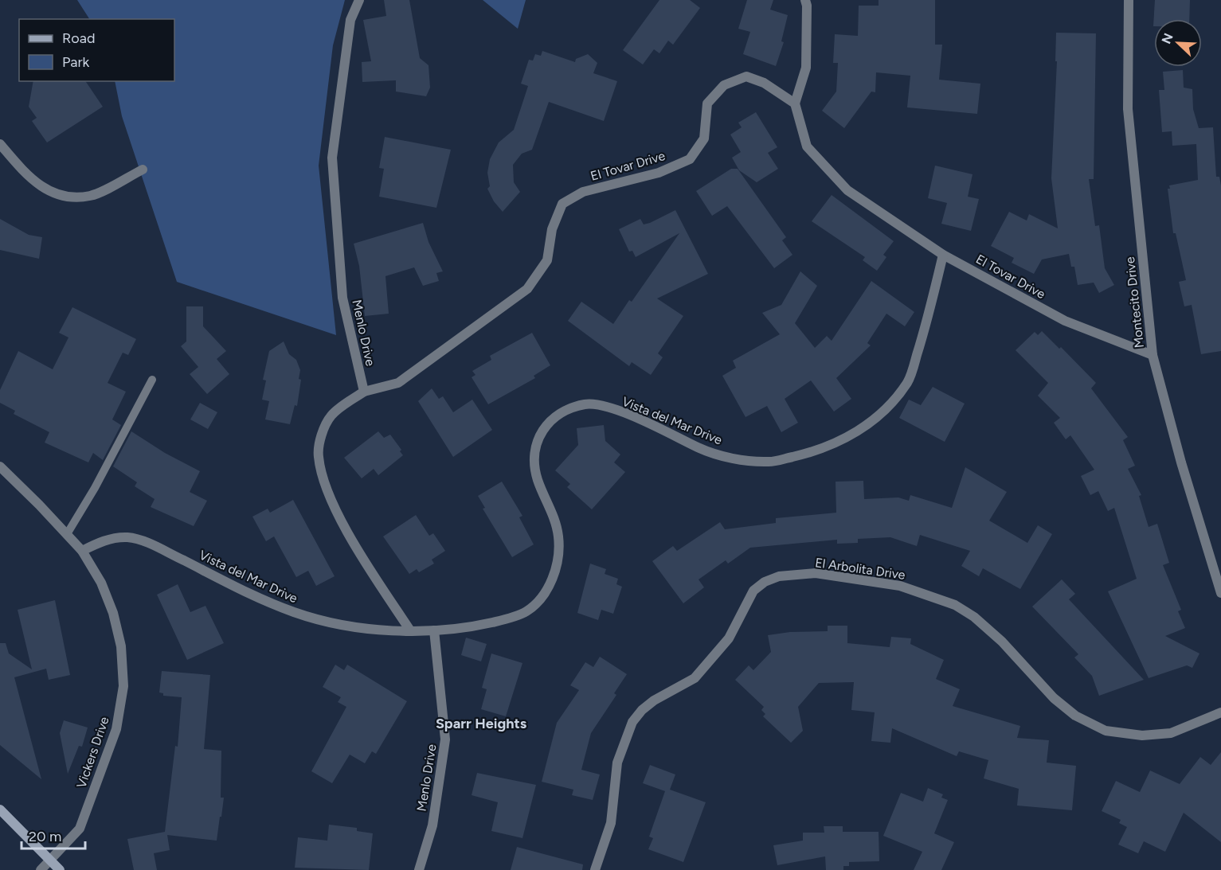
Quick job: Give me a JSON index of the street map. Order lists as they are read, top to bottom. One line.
{"streets":{"street":["El Tovar Drive","Montecito Drive","Menlo Drive","Vista del Mar Drive","El Arbolita Drive","Vickers Drive"]},"crossings":[["El Tovar Drive","Montecito Drive"],["El Tovar Drive","Menlo Drive"],["El Tovar Drive","Vista del Mar Drive"],["Menlo Drive","Vista del Mar Drive"],["Vista del Mar Drive","Vickers Drive"]],"districts":["Sparr Heights"],"legend":["Road","Park"],"scale_bar":"20 m","north":"top left"}
